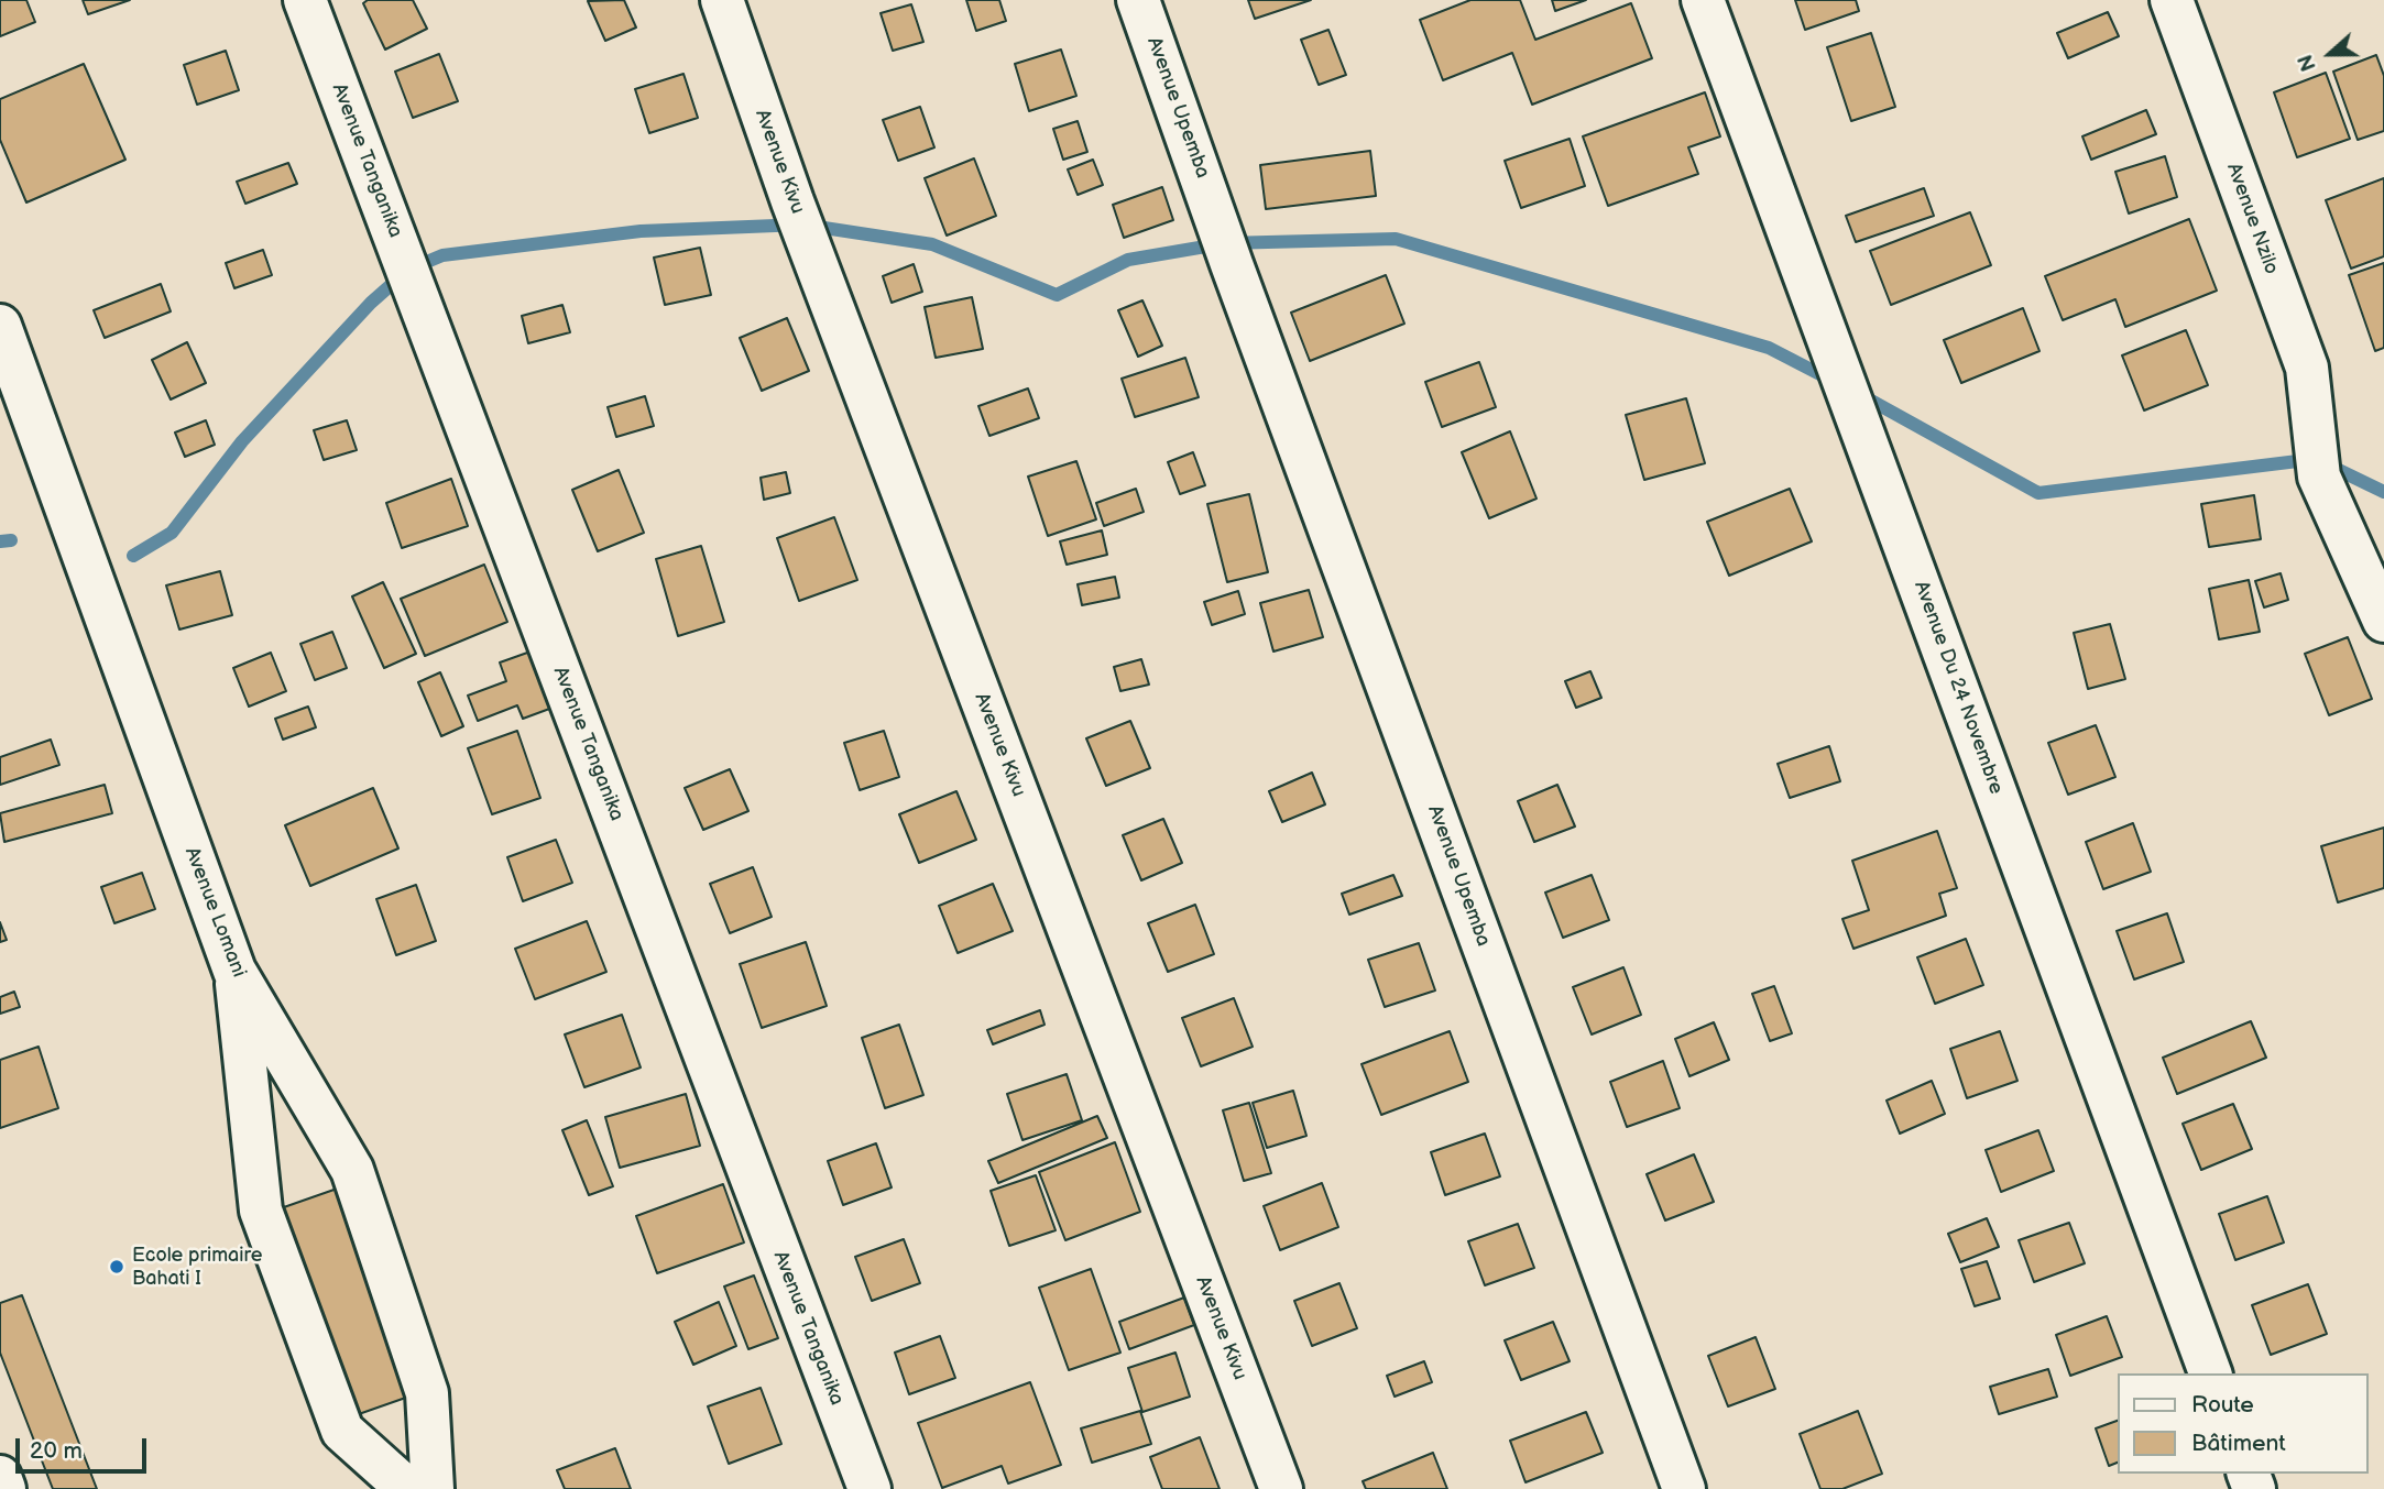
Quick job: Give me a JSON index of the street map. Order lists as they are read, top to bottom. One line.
{"streets":{"street":["Avenue Upemba","Avenue Tanganika","Avenue Kivu","Avenue Nzilo","Avenue Du 24 Novembre","Avenue Lomani"]},"places":["Ecole primaire Bahati I"],"legend":["Route","Bâtiment"],"scale_bar":"20 m","north":"left"}
